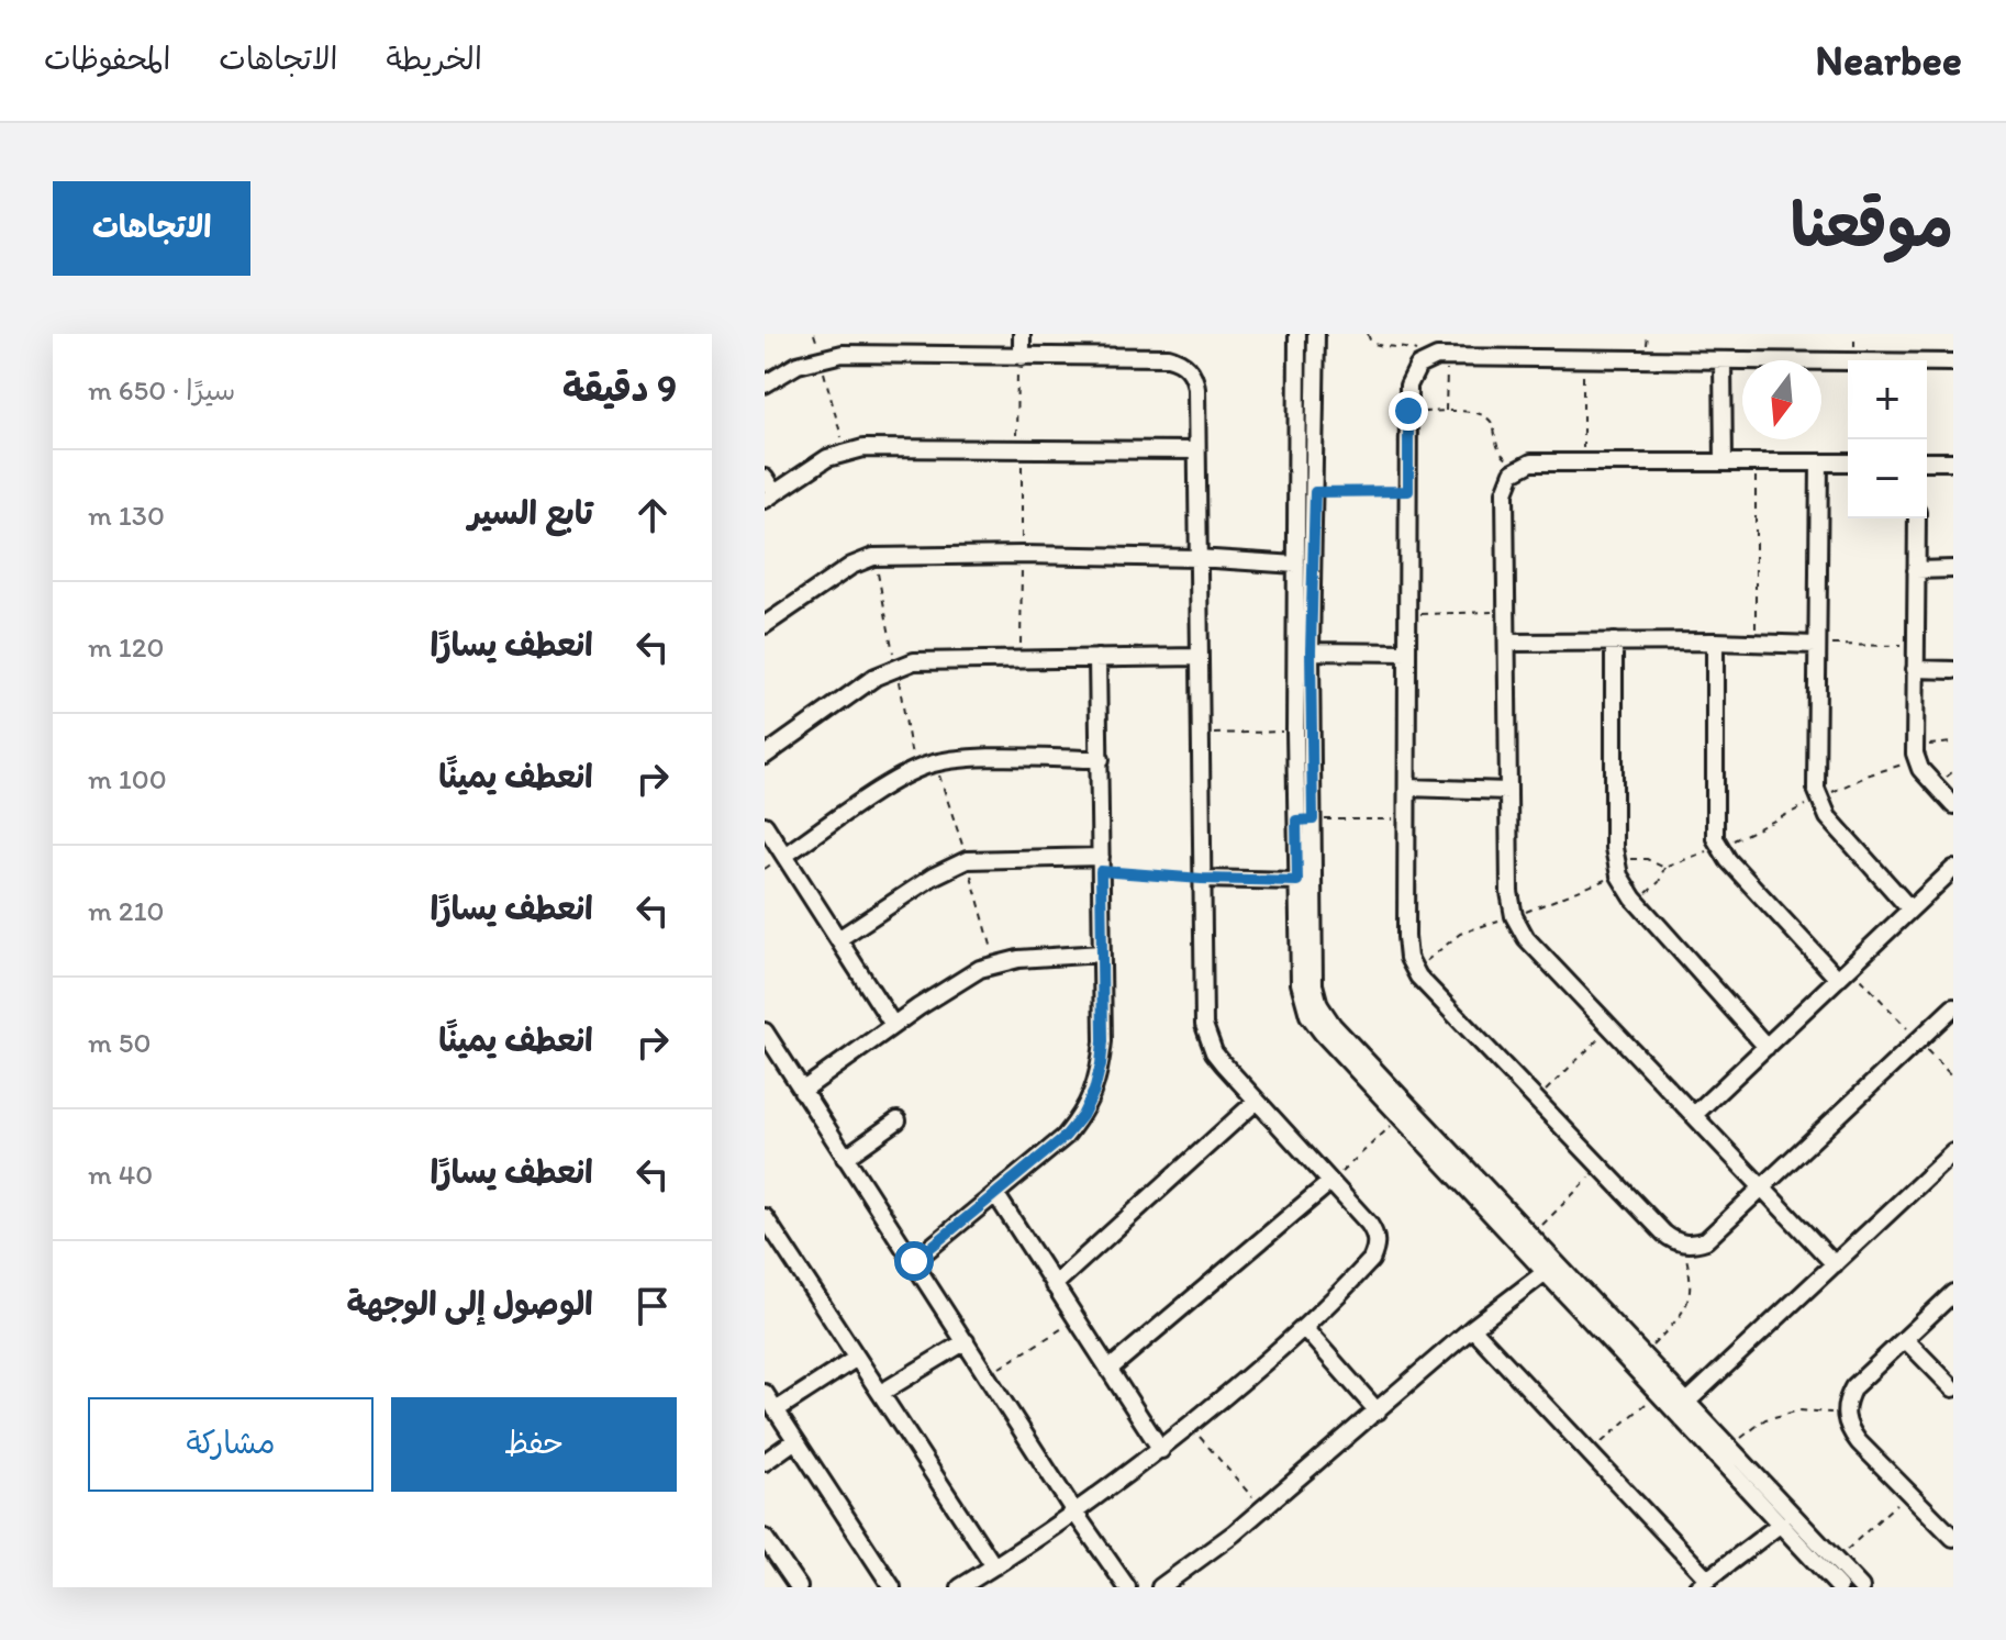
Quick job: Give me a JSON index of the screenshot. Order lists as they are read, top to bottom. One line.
{"north":"bottom","page":{"header":"Nearbee","nav":["الخريطة","الاتجاهات","المحفوظات"],"title":"موقعنا","buttons":["الاتجاهات",["حفظ","مشاركة"]],"heading":["9 دقيقة","سيرًا · 650 m"],"map_buttons":["+","−"],"list":[["تابع السير","130 m"],["انعطف يسارًا","120 m"],["انعطف يمينًا","100 m"],["انعطف يسارًا","210 m"],["انعطف يمينًا","50 m"],["انعطف يسارًا","40 m"],"الوصول إلى الوجهة"]}}
